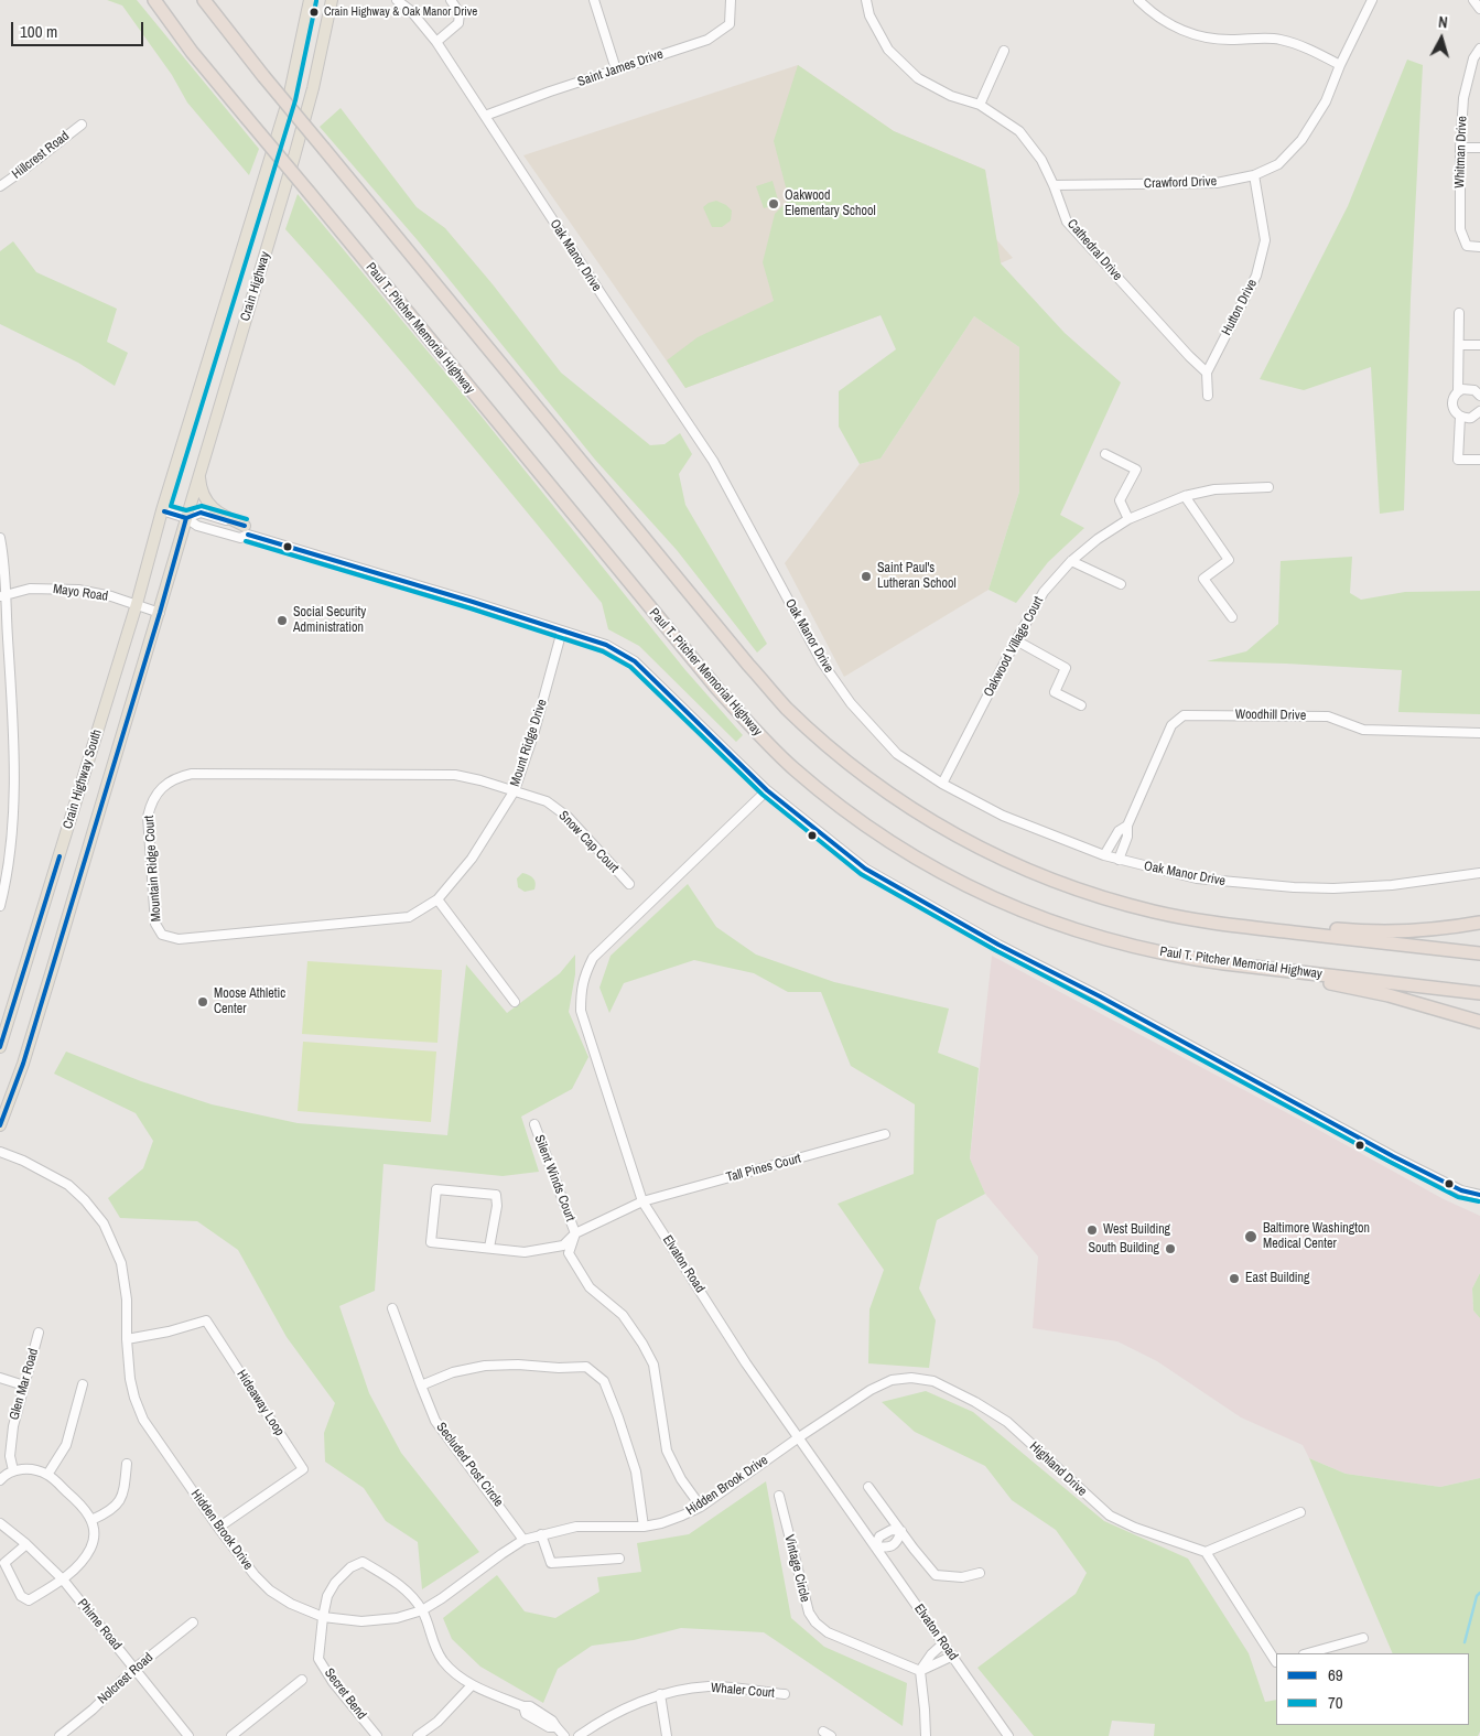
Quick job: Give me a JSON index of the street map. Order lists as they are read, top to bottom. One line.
{"streets":{"highway":["Paul T. Pitcher Memorial Highway"],"main road":["Crain Highway","Crain Highway South"],"street":["Saint James Drive","Whitman Drive","Hillcrest Road","Crawford Drive","Cathedral Drive","Oak Manor Drive","Hutton Drive","Mayo Road","Oakwood Village Court","Woodhill Drive","Mount Ridge Drive","Snow Cap Court","Mountain Ridge Court","Tall Pines Court","Silent Winds Court","Elvaton Road","Glen Mar Road","Hideaway Loop","Secluded Post Circle","Highland Drive","Hidden Brook Drive","Vintage Circle","Phirne Road","Nolcrest Road","Whaler Court","Secret Bend"]},"crossings":[["Saint James Drive","Oak Manor Drive"],["Crawford Drive","Cathedral Drive"],["Crawford Drive","Hutton Drive"],["Cathedral Drive","Hutton Drive"],["Oak Manor Drive","Oakwood Village Court"],["Oak Manor Drive","Woodhill Drive"],["Crain Highway","Crain Highway South"],["Mayo Road","Crain Highway South"],["Mount Ridge Drive","Snow Cap Court"],["Mount Ridge Drive","Mountain Ridge Court"],["Snow Cap Court","Mountain Ridge Court"],["Tall Pines Court","Silent Winds Court"],["Tall Pines Court","Elvaton Road"],["Elvaton Road","Highland Drive"],["Elvaton Road","Hidden Brook Drive"],["Hideaway Loop","Hidden Brook Drive"],["Secluded Post Circle","Hidden Brook Drive"],["Highland Drive","Hidden Brook Drive"],["Hidden Brook Drive","Secret Bend"],["Phirne Road","Nolcrest Road"]],"places":["Crain Highway & Oak Manor Drive","Oakwood Elementary School","Saint Paul's Lutheran School","Social Security Administration","Moose Athletic Center","West Building","Baltimore Washington Medical Center","South Building","East Building"],"lines":["transit line 70","transit line 69"],"legend":["69","70"],"scale_bar":"100 m","north":"top"}
